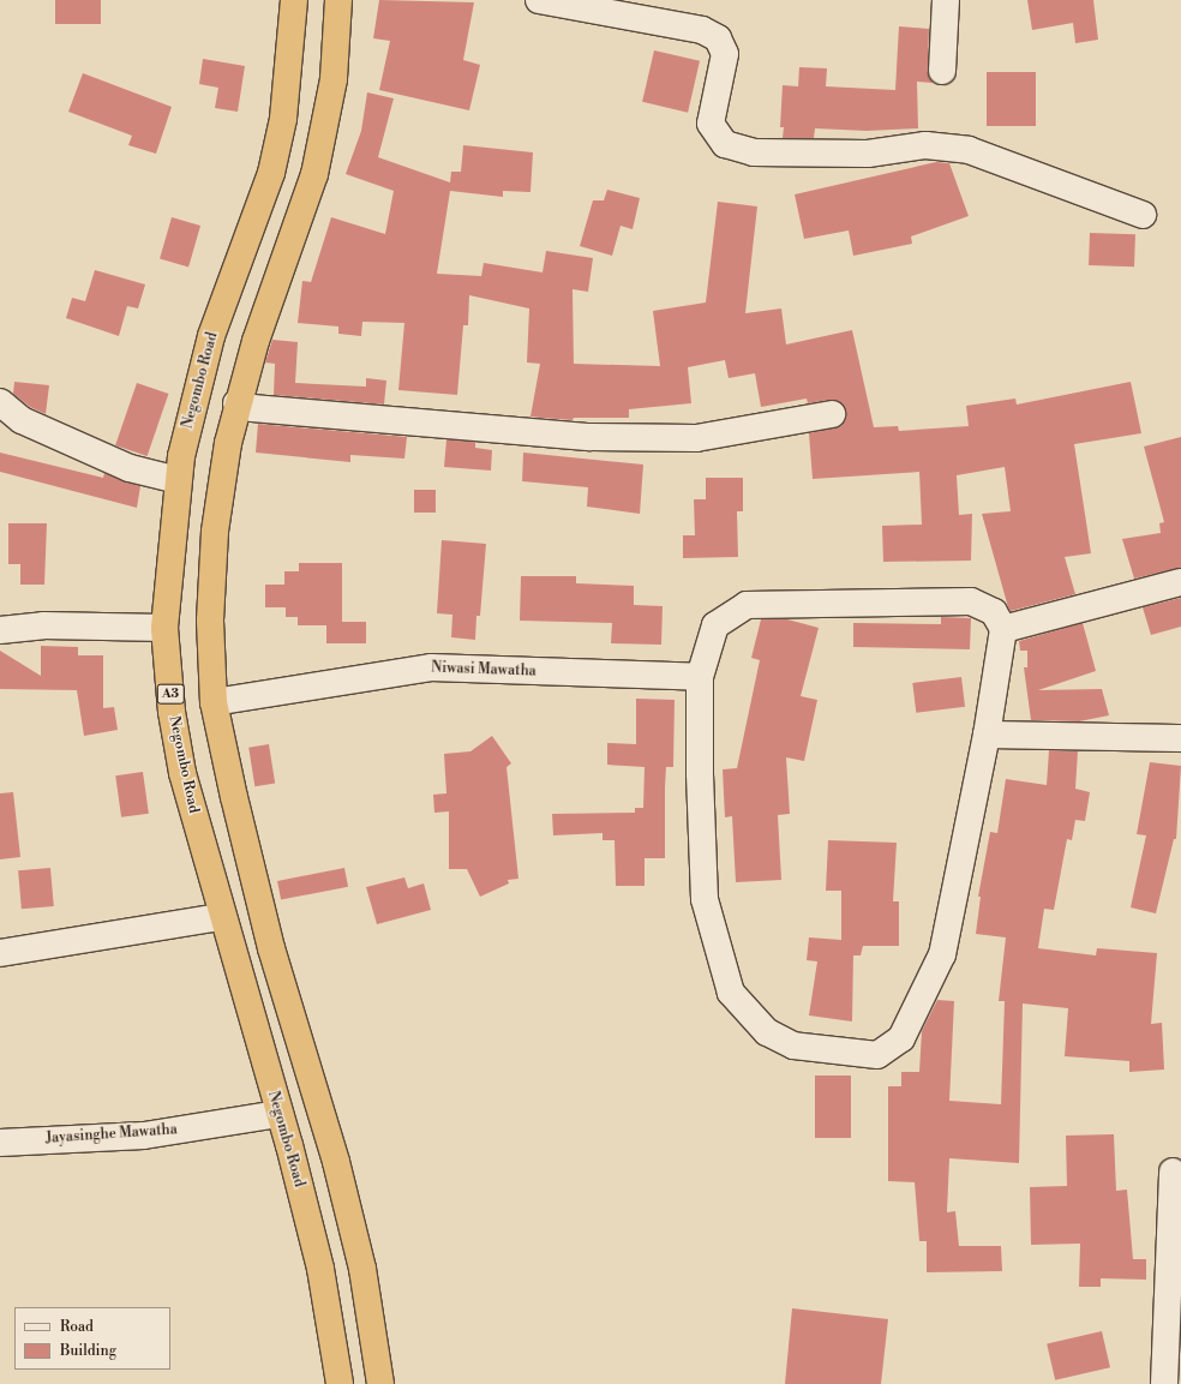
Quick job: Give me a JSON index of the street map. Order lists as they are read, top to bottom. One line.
{"streets":{"highway":["Negombo Road","A3"],"street":["Niwasi Mawatha","Jayasinghe Mawatha"]},"crossings":[["Negombo Road","Jayasinghe Mawatha"]],"legend":["Road","Building"]}
